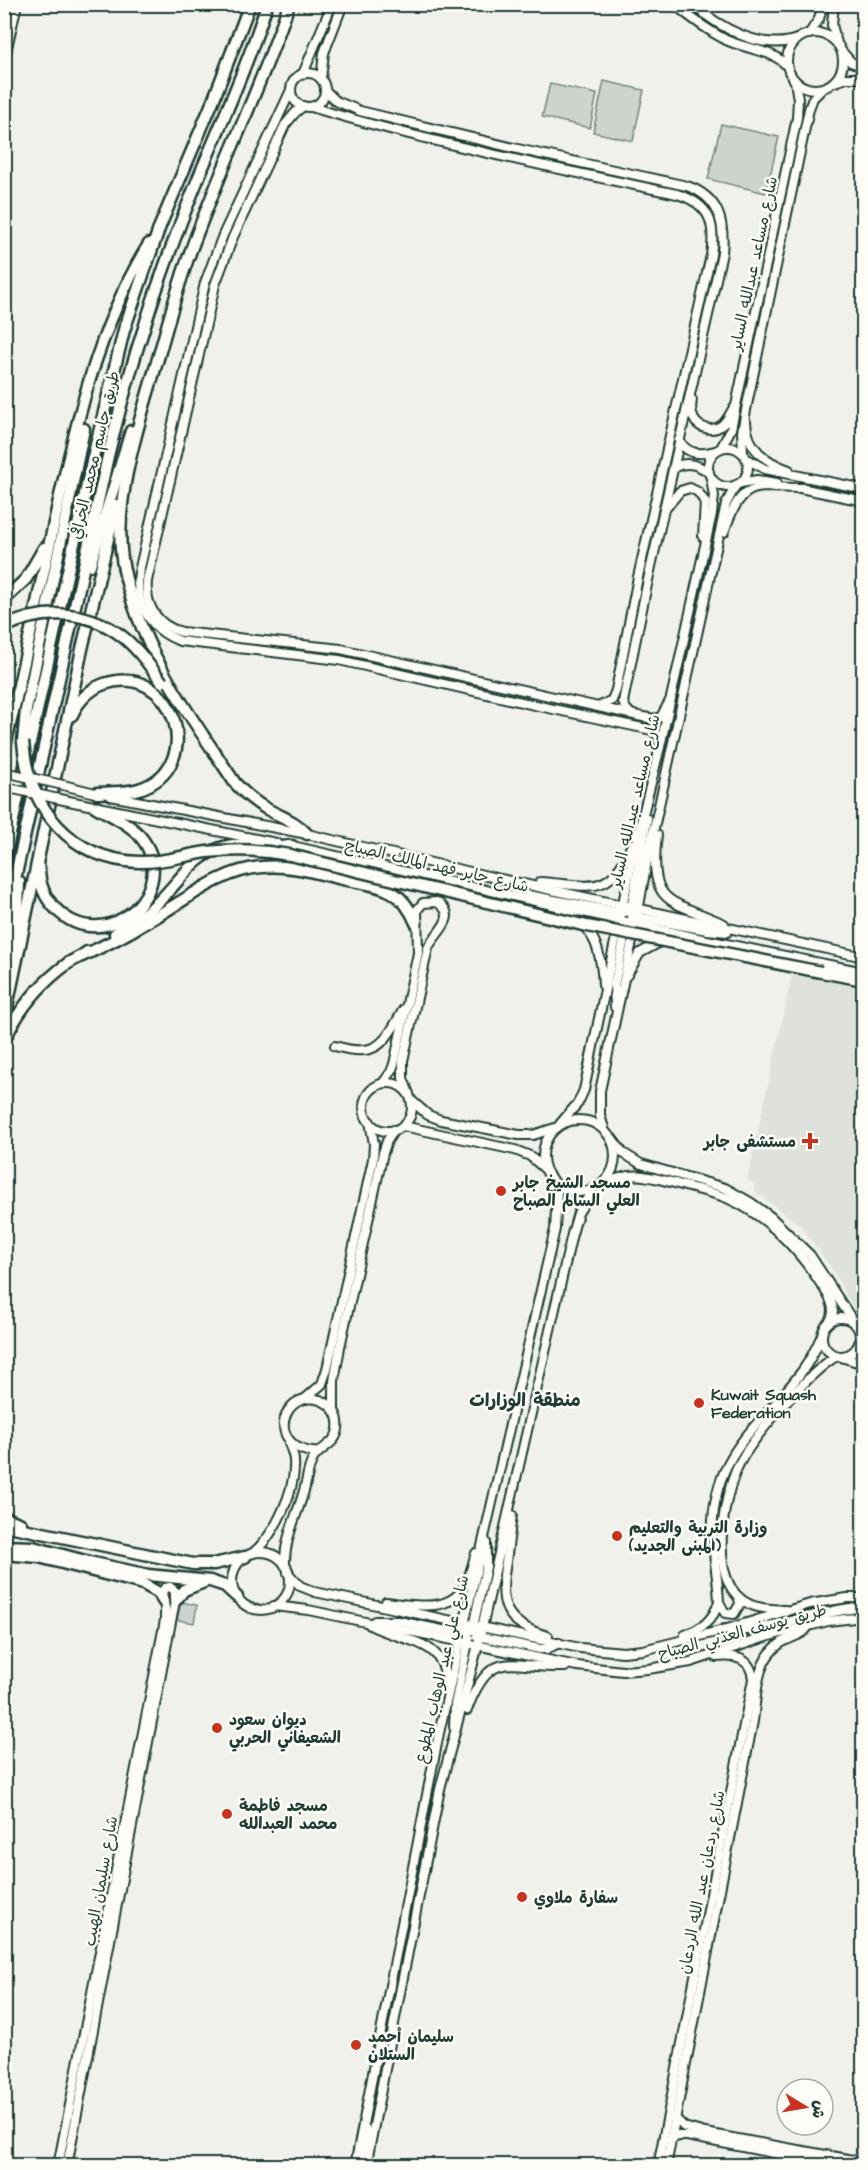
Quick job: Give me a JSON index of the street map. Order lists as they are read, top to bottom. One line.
{"streets":{"highway":["طريق جاسم محمد الخرافي"],"street":["شارع مساعد عبدالله الساير","شارع جابر فهد المالك الصباح","طريق يوسف العذبي الصباح","شارع علي عبد الوهاب المطوع","شارع سليمان الهيب","شارع ردعان عبد الله الردعان"]},"crossings":[["شارع مساعد عبدالله الساير","شارع جابر فهد المالك الصباح"],["شارع مساعد عبدالله الساير","شارع علي عبد الوهاب المطوع"],["طريق يوسف العذبي الصباح","شارع علي عبد الوهاب المطوع"],["طريق يوسف العذبي الصباح","شارع ردعان عبد الله الردعان"]],"districts":["منطقة الوزارات"],"places":{"health":["مستشفى جابر"],"other":["مسجد الشيخ جابر العلي السالم الصباح","Kuwait Squash Federation","وزارة التربية والتعليم (المبنى الجديد)","ديوان سعود الشعيفاني الحربي","مسجد فاطمة محمد العبدالله","سفارة ملاوي","سليمان أحمد الستلان"]},"north":"right"}
